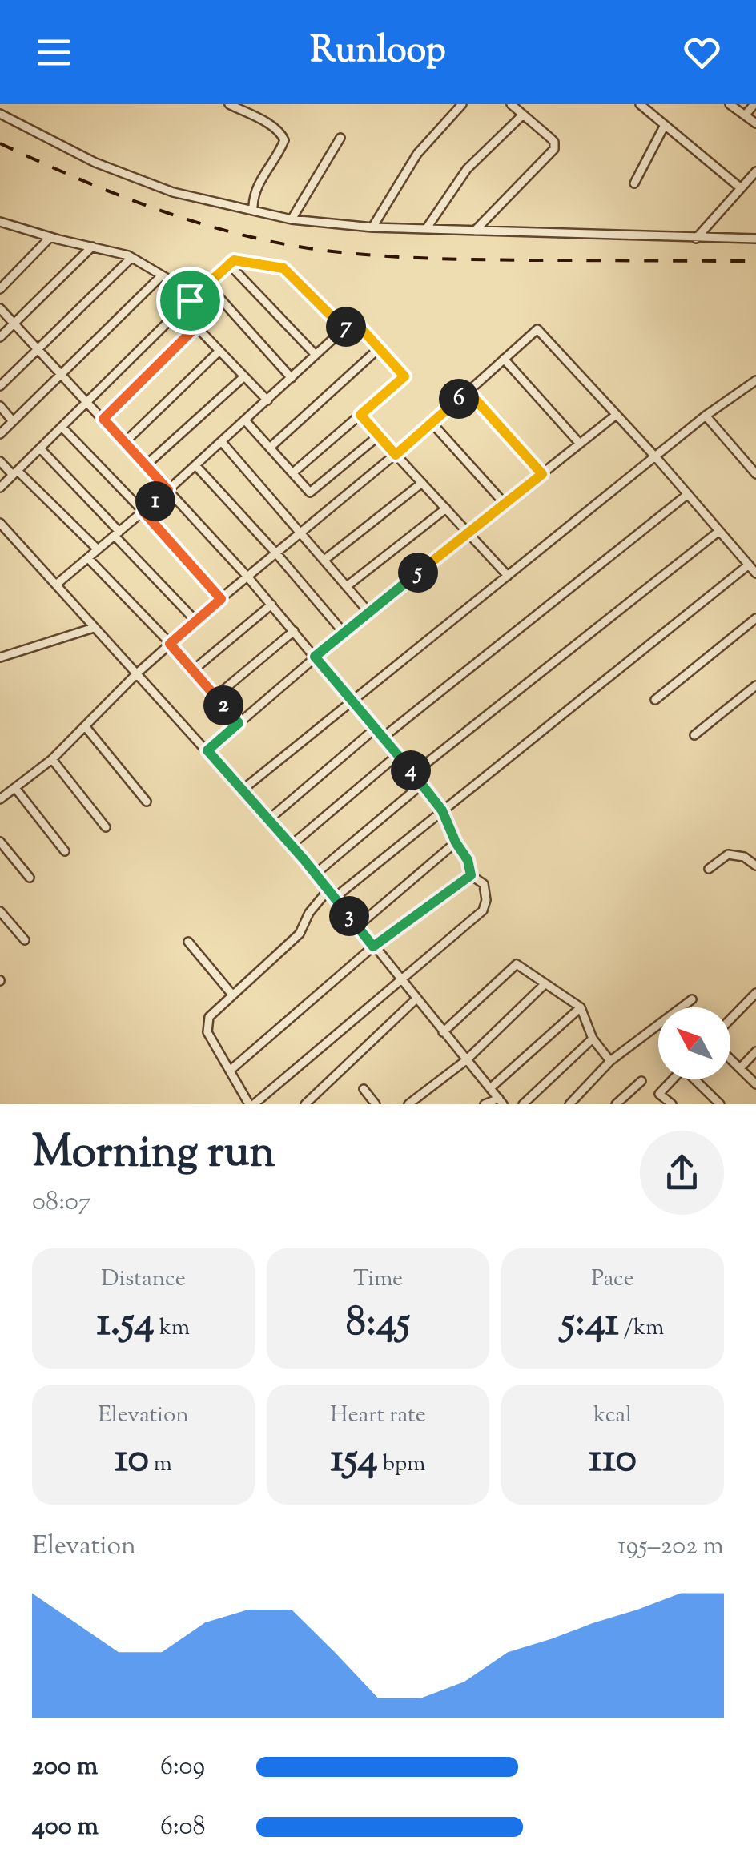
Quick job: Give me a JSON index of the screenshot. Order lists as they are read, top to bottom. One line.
{"north":"top left","page":{"header":"Runloop","pins":["7","6","1","5","2","4","3"],"heading":["Morning run","08:07"],"stats":[["Distance","1.54 km"],["Time","8:45"],["Pace","5:41 /km"],["Elevation","10 m"],["Heart rate","154 bpm"],["kcal","110"]],"chart":["Elevation","195–202 m"],"list":[{"name":"200 m","note":"6:09"},{"name":"400 m","note":"6:08"}]}}
